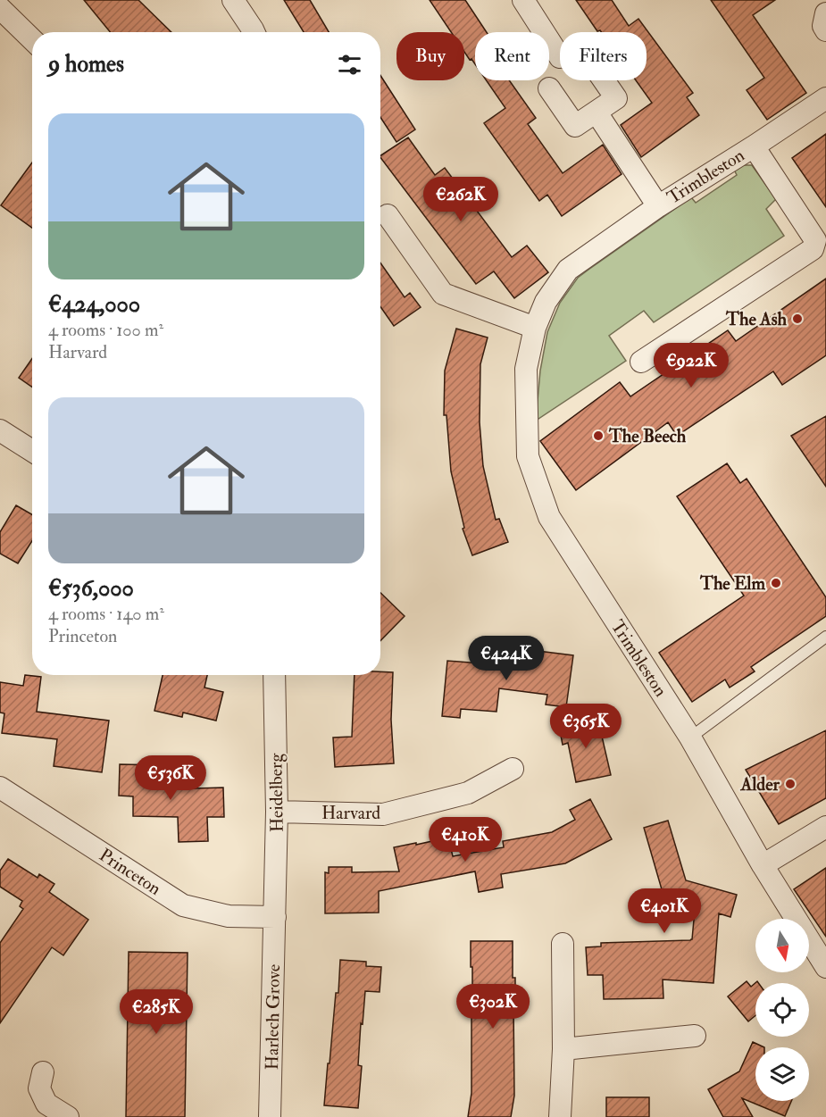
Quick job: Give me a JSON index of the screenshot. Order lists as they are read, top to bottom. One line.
{"streets":{"street":["Trimbleston","Heidelberg","Harvard","Princeton","Harlech Grove"]},"crossings":[["Heidelberg","Harvard"],["Heidelberg","Princeton"],["Heidelberg","Harlech Grove"],["Princeton","Harlech Grove"]],"places":["The Ash","The Beech","The Elm","Alder"],"north":"bottom","page":{"chip":["Buy","Rent","Filters"],"heading":"9 homes","list":[{"name":"€424,000","note":"4 rooms · 100 m² · Harvard"},{"name":"€536,000","note":"4 rooms · 140 m² · Princeton"}],"price":["€262K","€922K","€424K","€365K","€536K","€410K","€401K","€302K","€285K"]}}
